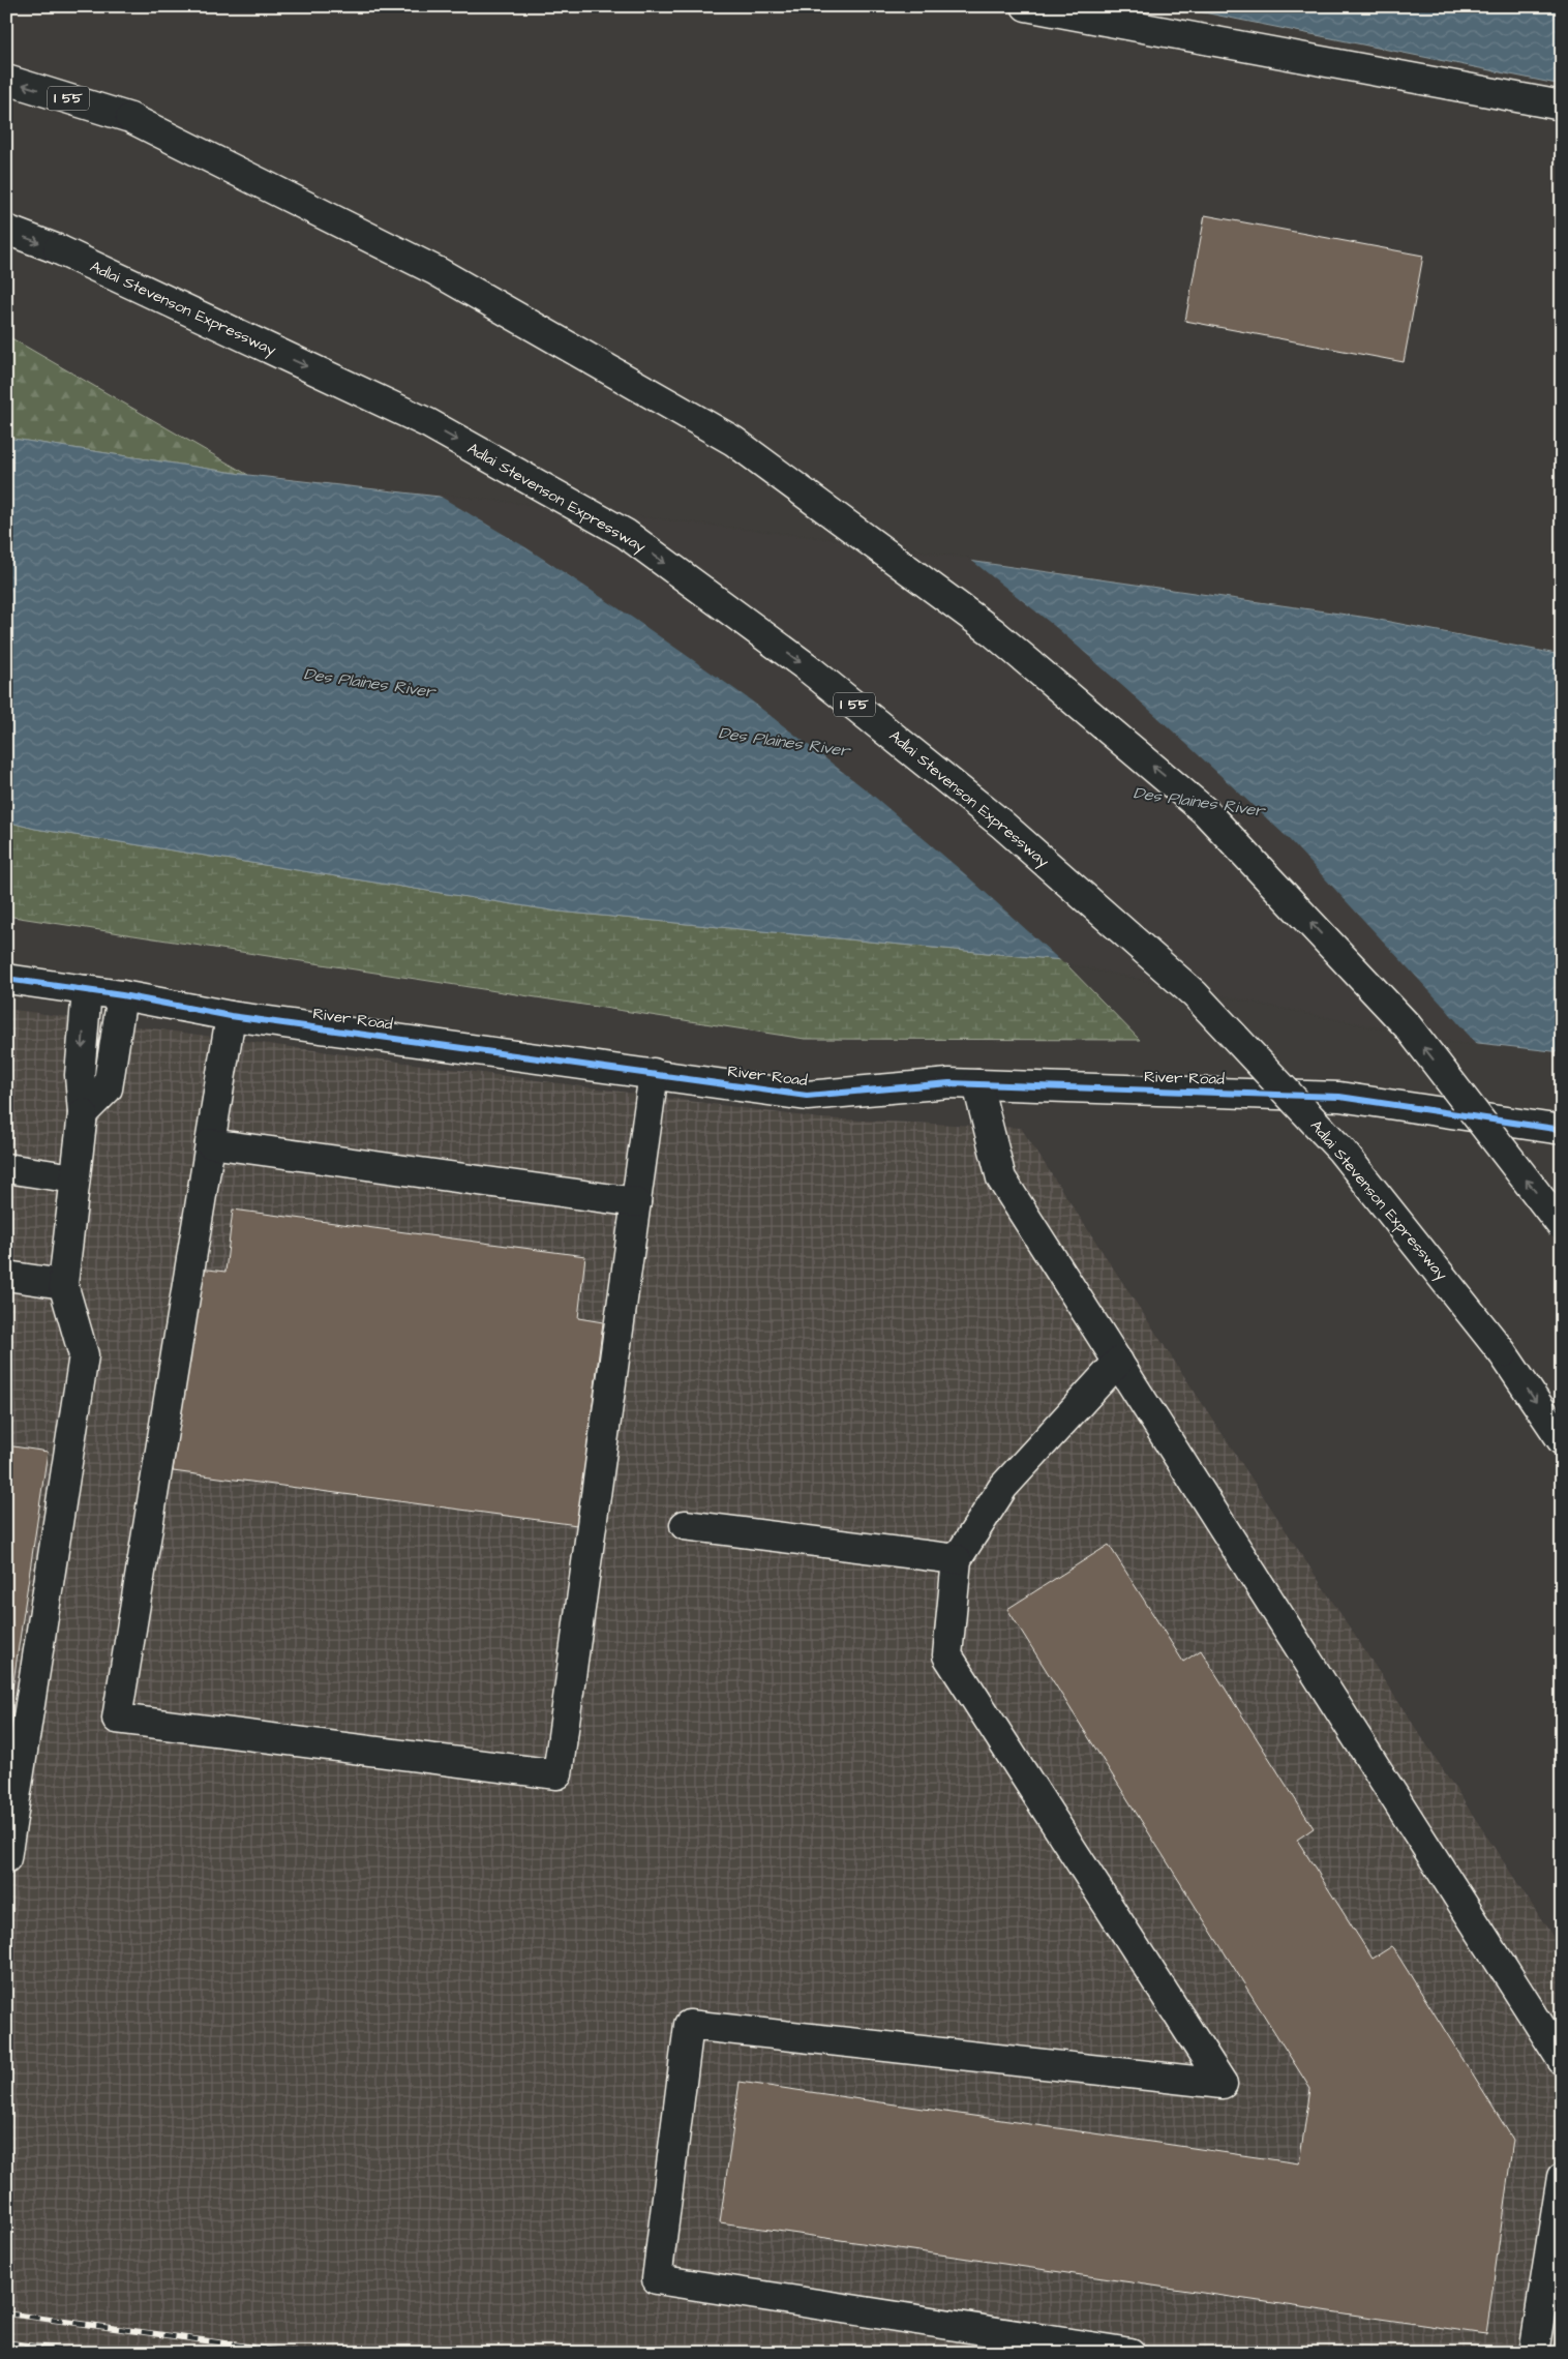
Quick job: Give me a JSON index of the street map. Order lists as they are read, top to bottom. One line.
{"streets":{"main road":["I 55","Adlai Stevenson Expressway","River Road"]},"water":["Des Plaines River"]}
